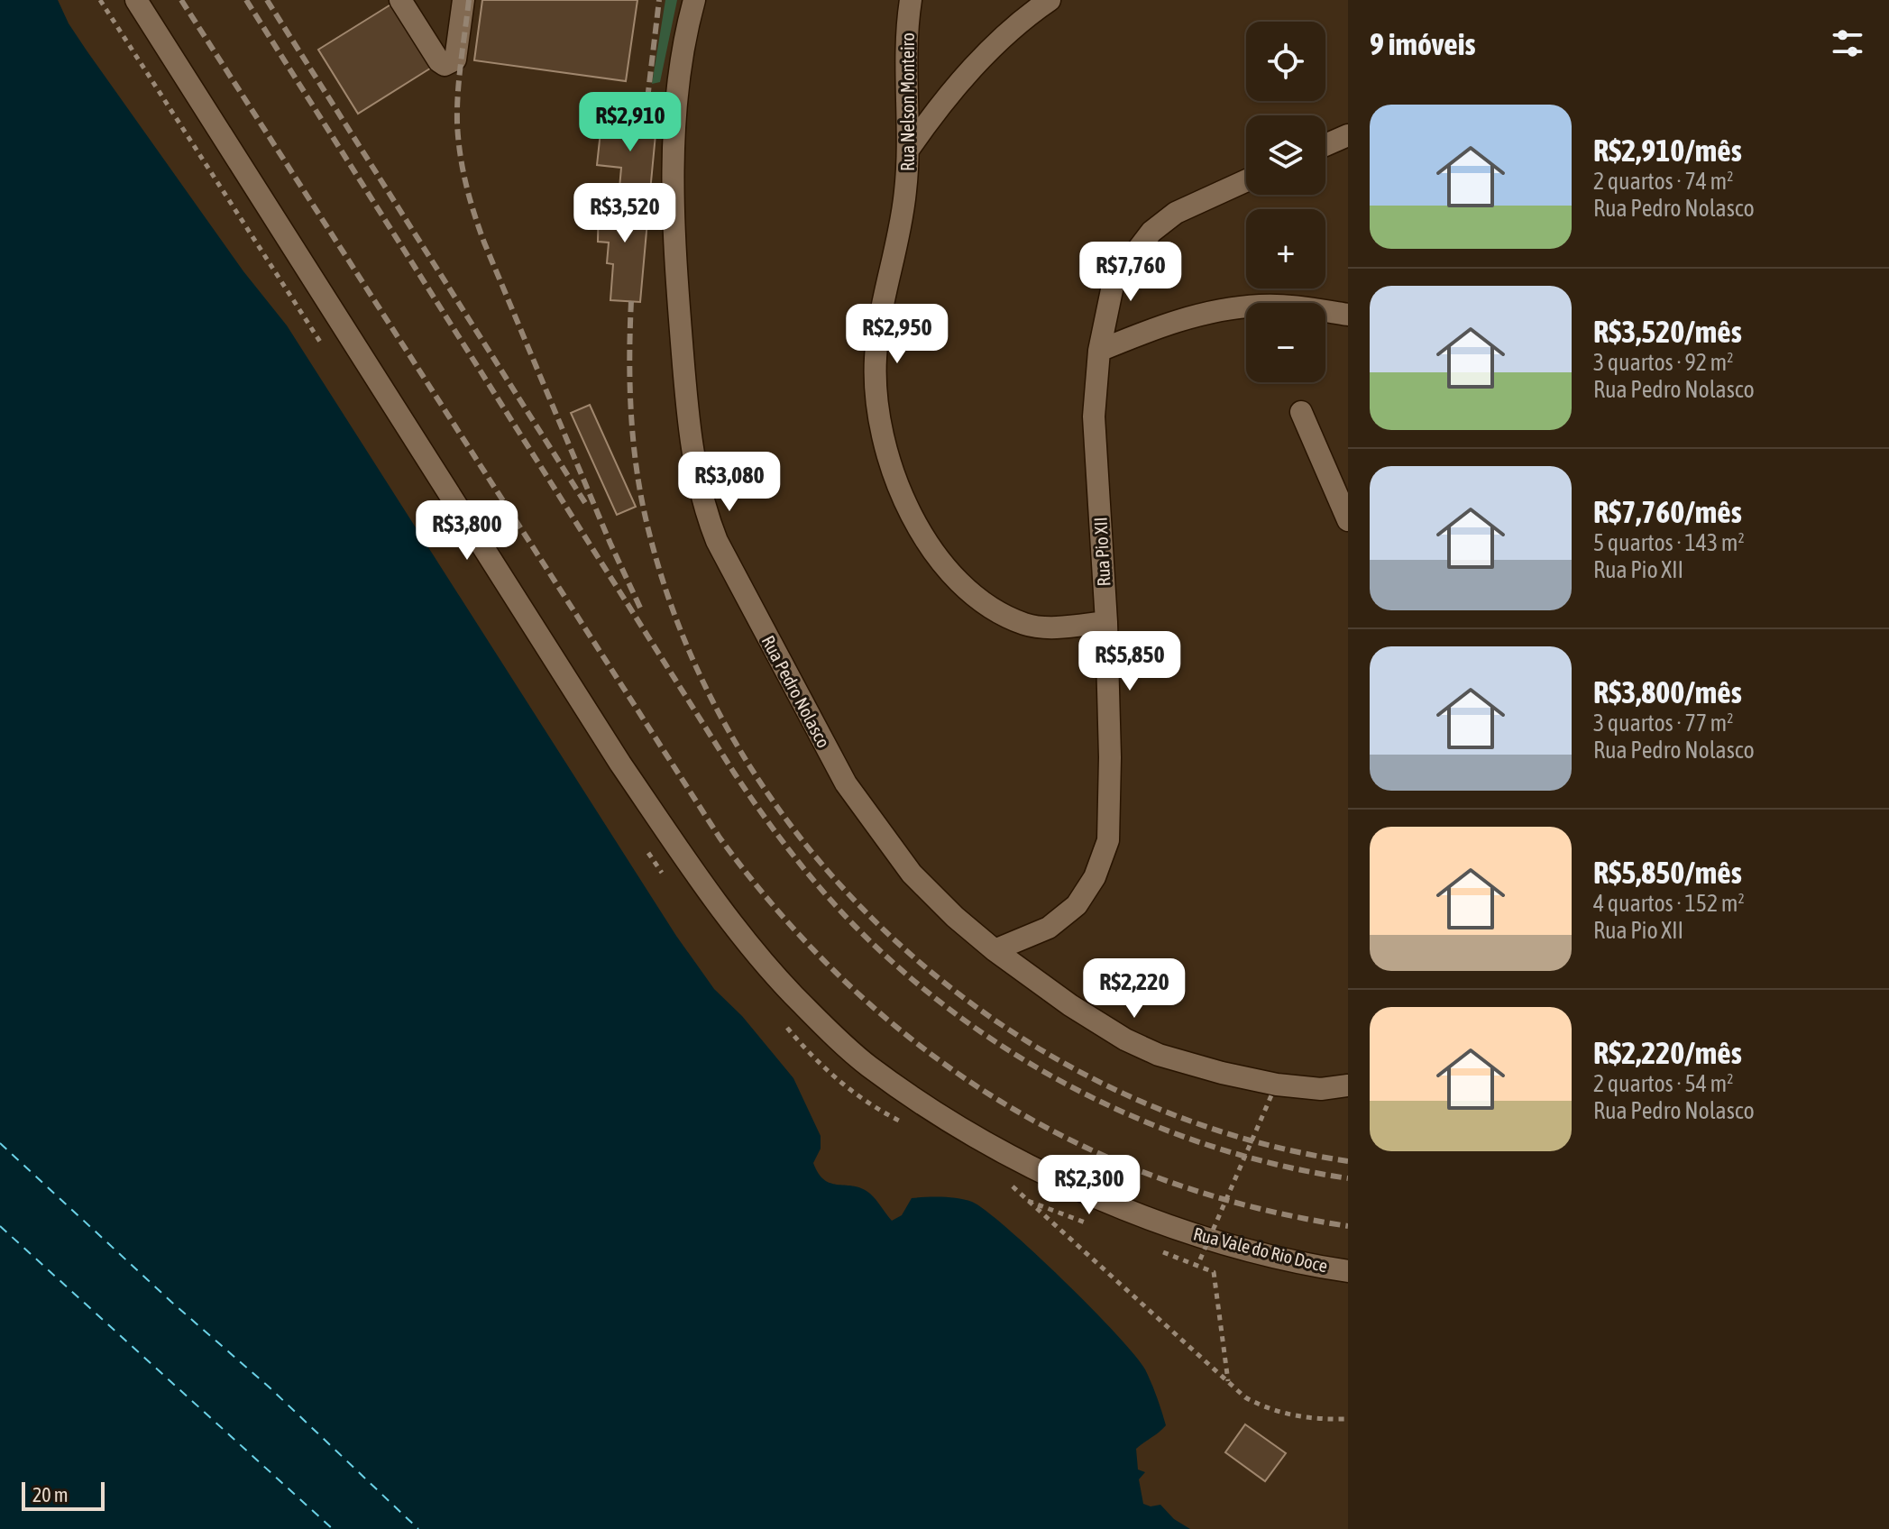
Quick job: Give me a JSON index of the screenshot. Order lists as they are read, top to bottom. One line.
{"streets":{"street":["Rua Nelson Monteiro","Rua Pio XII","Rua Pedro Nolasco","Rua Vale do Rio Doce"]},"crossings":[["Rua Nelson Monteiro","Rua Pio XII"],["Rua Pio XII","Rua Pedro Nolasco"]],"scale_bar":"20 m","page":{"heading":"9 imóveis","map_buttons":["+","−"],"list":[{"name":"R$2,910/mês","note":"2 quartos · 74 m² · Rua Pedro Nolasco"},{"name":"R$3,520/mês","note":"3 quartos · 92 m² · Rua Pedro Nolasco"},{"name":"R$7,760/mês","note":"5 quartos · 143 m² · Rua Pio XII"},{"name":"R$3,800/mês","note":"3 quartos · 77 m² · Rua Pedro Nolasco"},{"name":"R$5,850/mês","note":"4 quartos · 152 m² · Rua Pio XII"},{"name":"R$2,220/mês","note":"2 quartos · 54 m² · Rua Pedro Nolasco"}],"price":["R$2,910","R$3,520","R$7,760","R$2,950","R$3,080","R$3,800","R$5,850","R$2,220","R$2,300"],"scale":"20 m"}}
